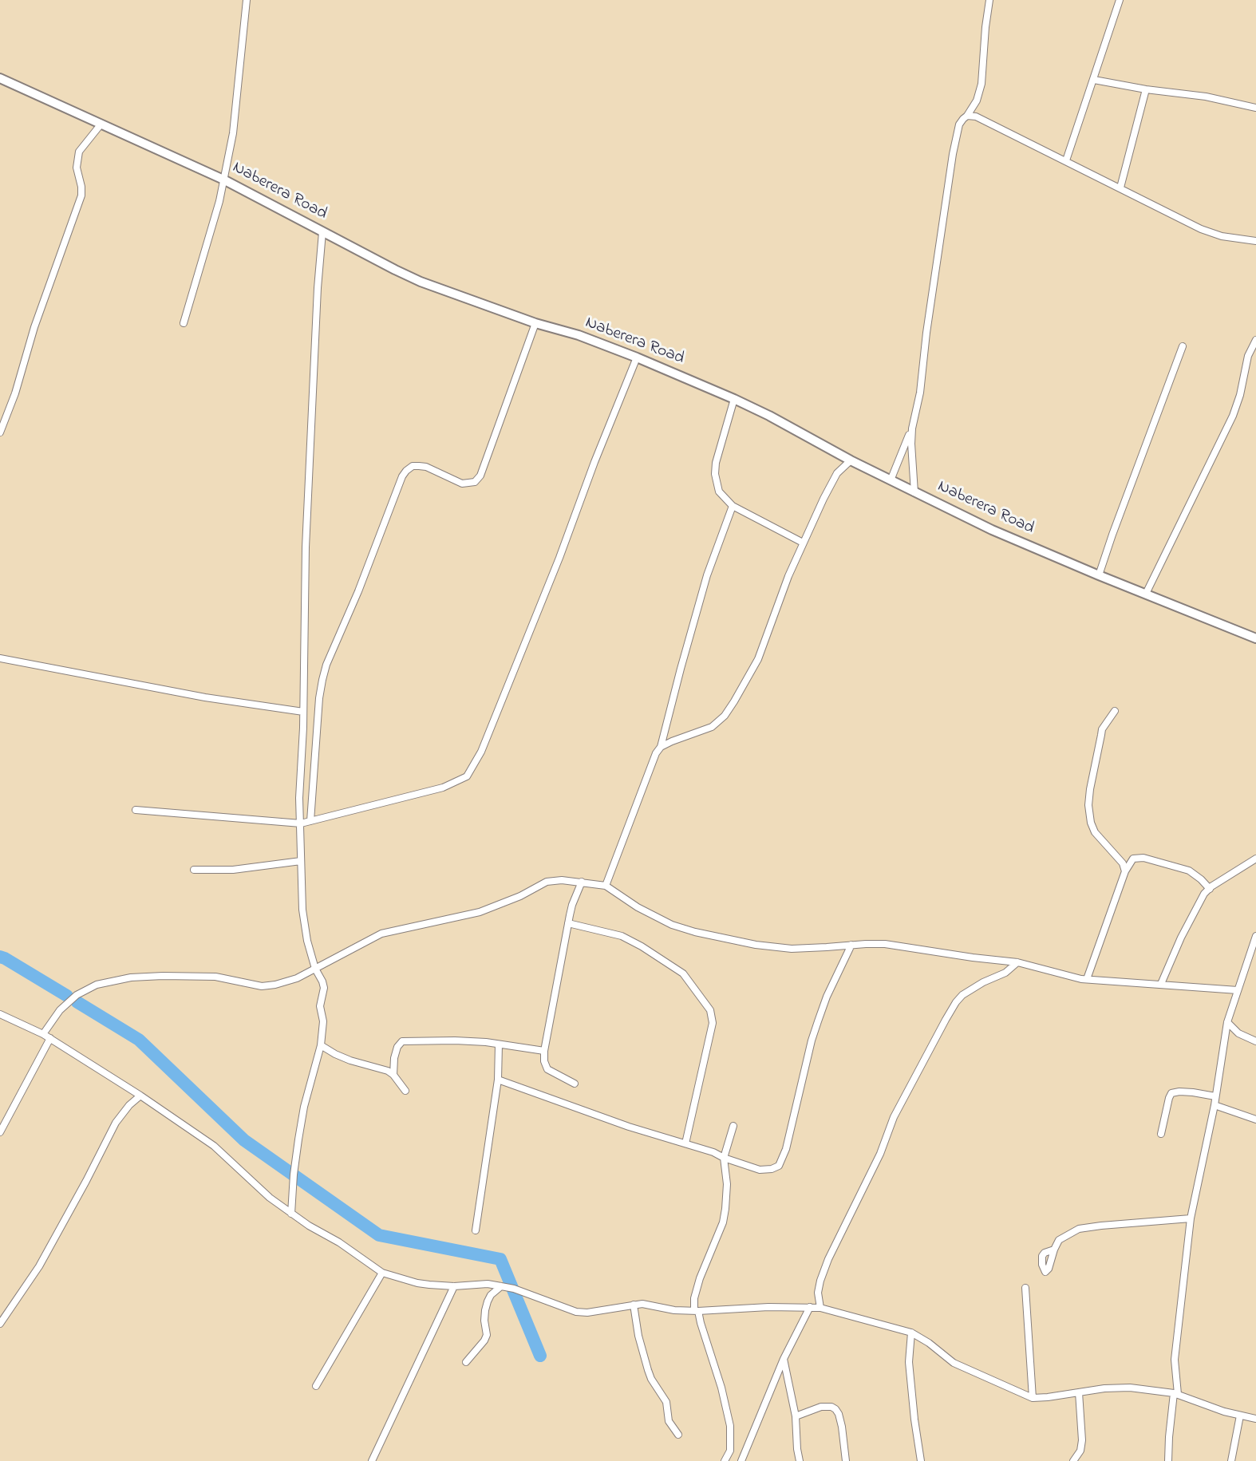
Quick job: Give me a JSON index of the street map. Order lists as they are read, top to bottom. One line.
{"streets":{"street":["Naberera Road"]}}
